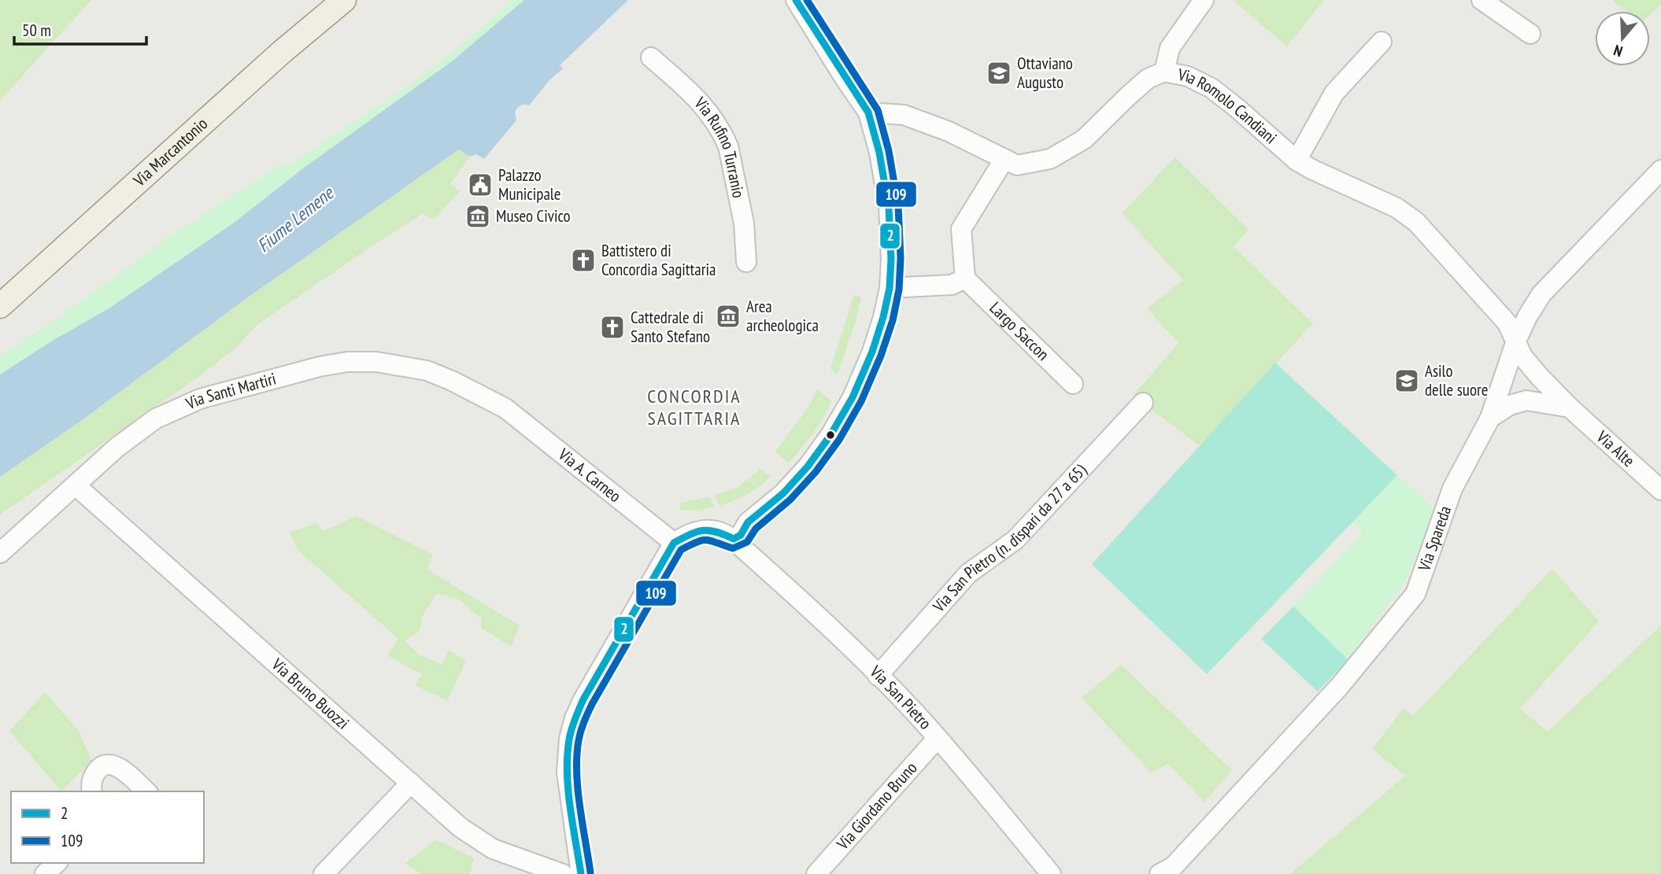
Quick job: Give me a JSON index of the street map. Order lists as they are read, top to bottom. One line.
{"streets":{"main road":["Via Marcantonio"],"street":["Via Romolo Candiani","Via Rufino Turranio","Largo Saccon","Via Santi Martiri","Via Alte","Via A. Carneo","Via San Pietro (n. dispari da 27 a 65)","Via Spareda","Via Bruno Buozzi","Via San Pietro","Via Giordano Bruno"]},"crossings":[["Via Romolo Candiani","Via Alte"],["Via Romolo Candiani","Via Spareda"],["Via Santi Martiri","Via A. Carneo"],["Via Santi Martiri","Via Bruno Buozzi"],["Via Alte","Via Spareda"],["Via San Pietro (n. dispari da 27 a 65)","Via San Pietro"],["Via San Pietro","Via Giordano Bruno"]],"districts":["CONCORDIA SAGITTARIA"],"water":["Fiume Lemene"],"places":{"school or university":["Ottaviano Augusto","Asilo delle suore"],"public building":["Palazzo Municipale"],"museum":["Museo Civico","Area archeologica"],"church":["Battistero di Concordia Sagittaria","Cattedrale di Santo Stefano"]},"lines":["transit line 2","transit line 109"],"legend":["2","109"],"scale_bar":"50 m","north":"bottom"}
